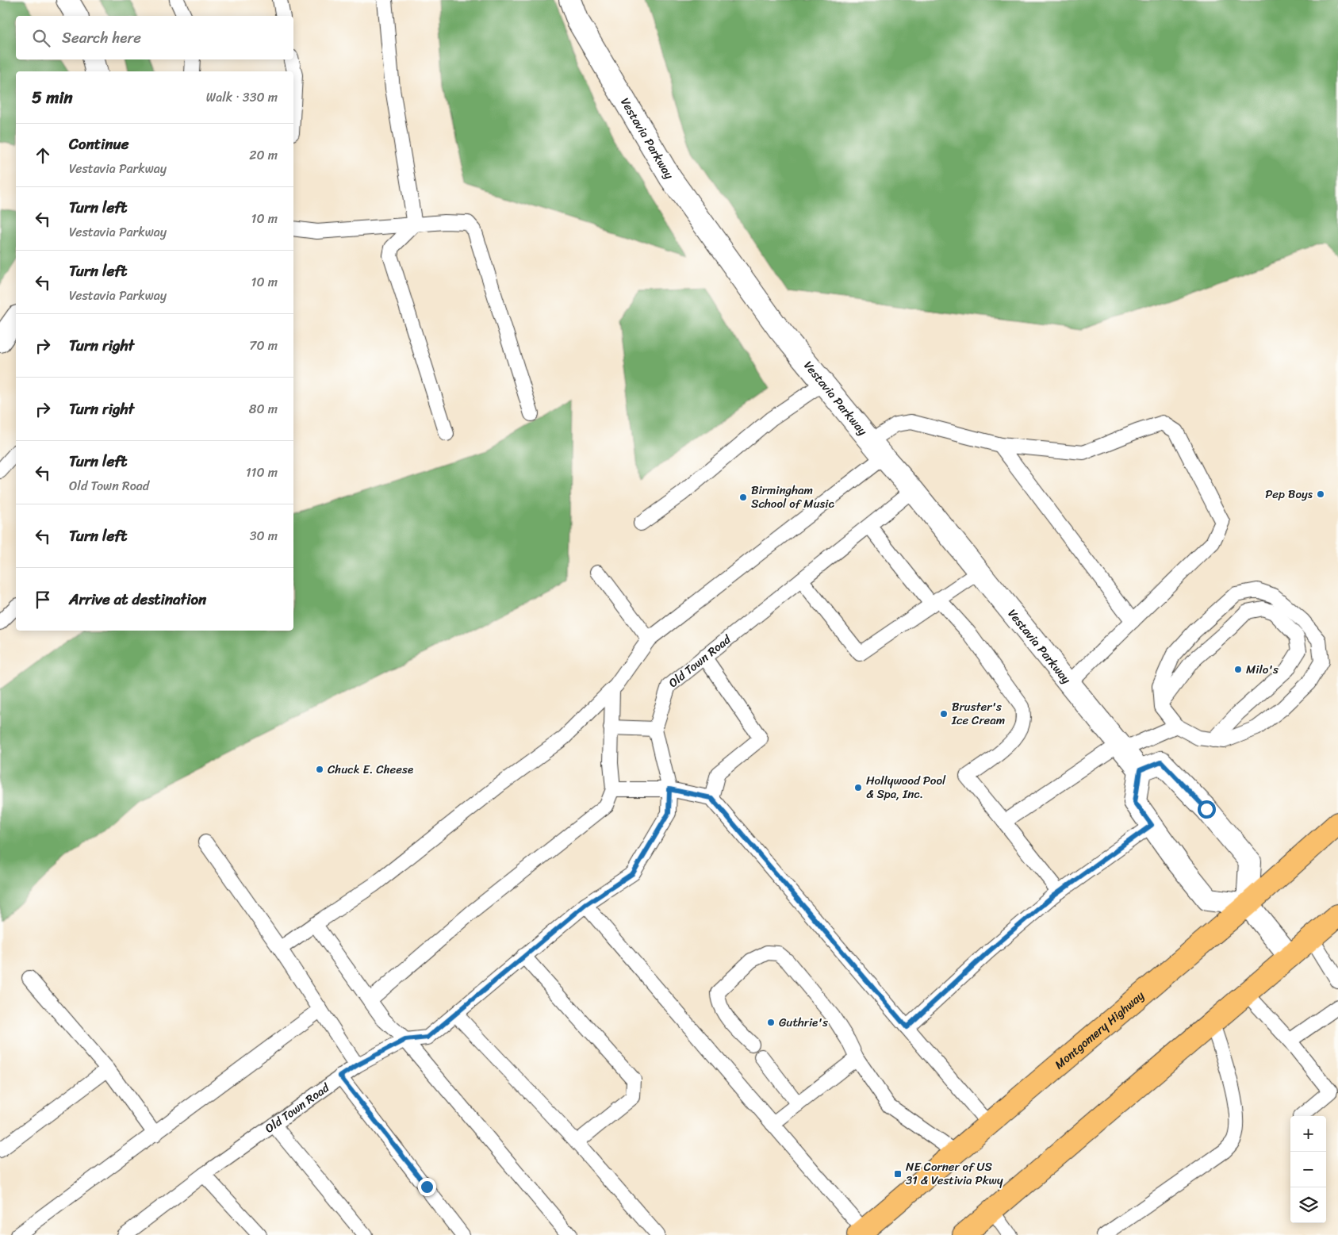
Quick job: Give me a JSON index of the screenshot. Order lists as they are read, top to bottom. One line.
{"streets":{"main road":["Montgomery Highway"],"street":["Vestavia Parkway"],"lane":["Old Town Road"]},"crossings":[["Vestavia Parkway","Old Town Road"]],"places":{"other":["Pep Boys","Birmingham School of Music","Milo's","Bruster's Ice Cream","Chuck E. Cheese","Hollywood Pool & Spa, Inc.","Guthrie's"],"transit":["NE Corner of US 31 & Vestivia Pkwy"]},"page":{"search":"Search here","heading":["5 min","Walk · 330 m"],"list":[["Continue","Vestavia Parkway","20 m"],["Turn left","Vestavia Parkway","10 m"],["Turn left","Vestavia Parkway","10 m"],["Turn right","70 m"],["Turn right","80 m"],["Turn left","Old Town Road","110 m"],["Turn left","30 m"],"Arrive at destination"],"map_buttons":["+","−"]}}
